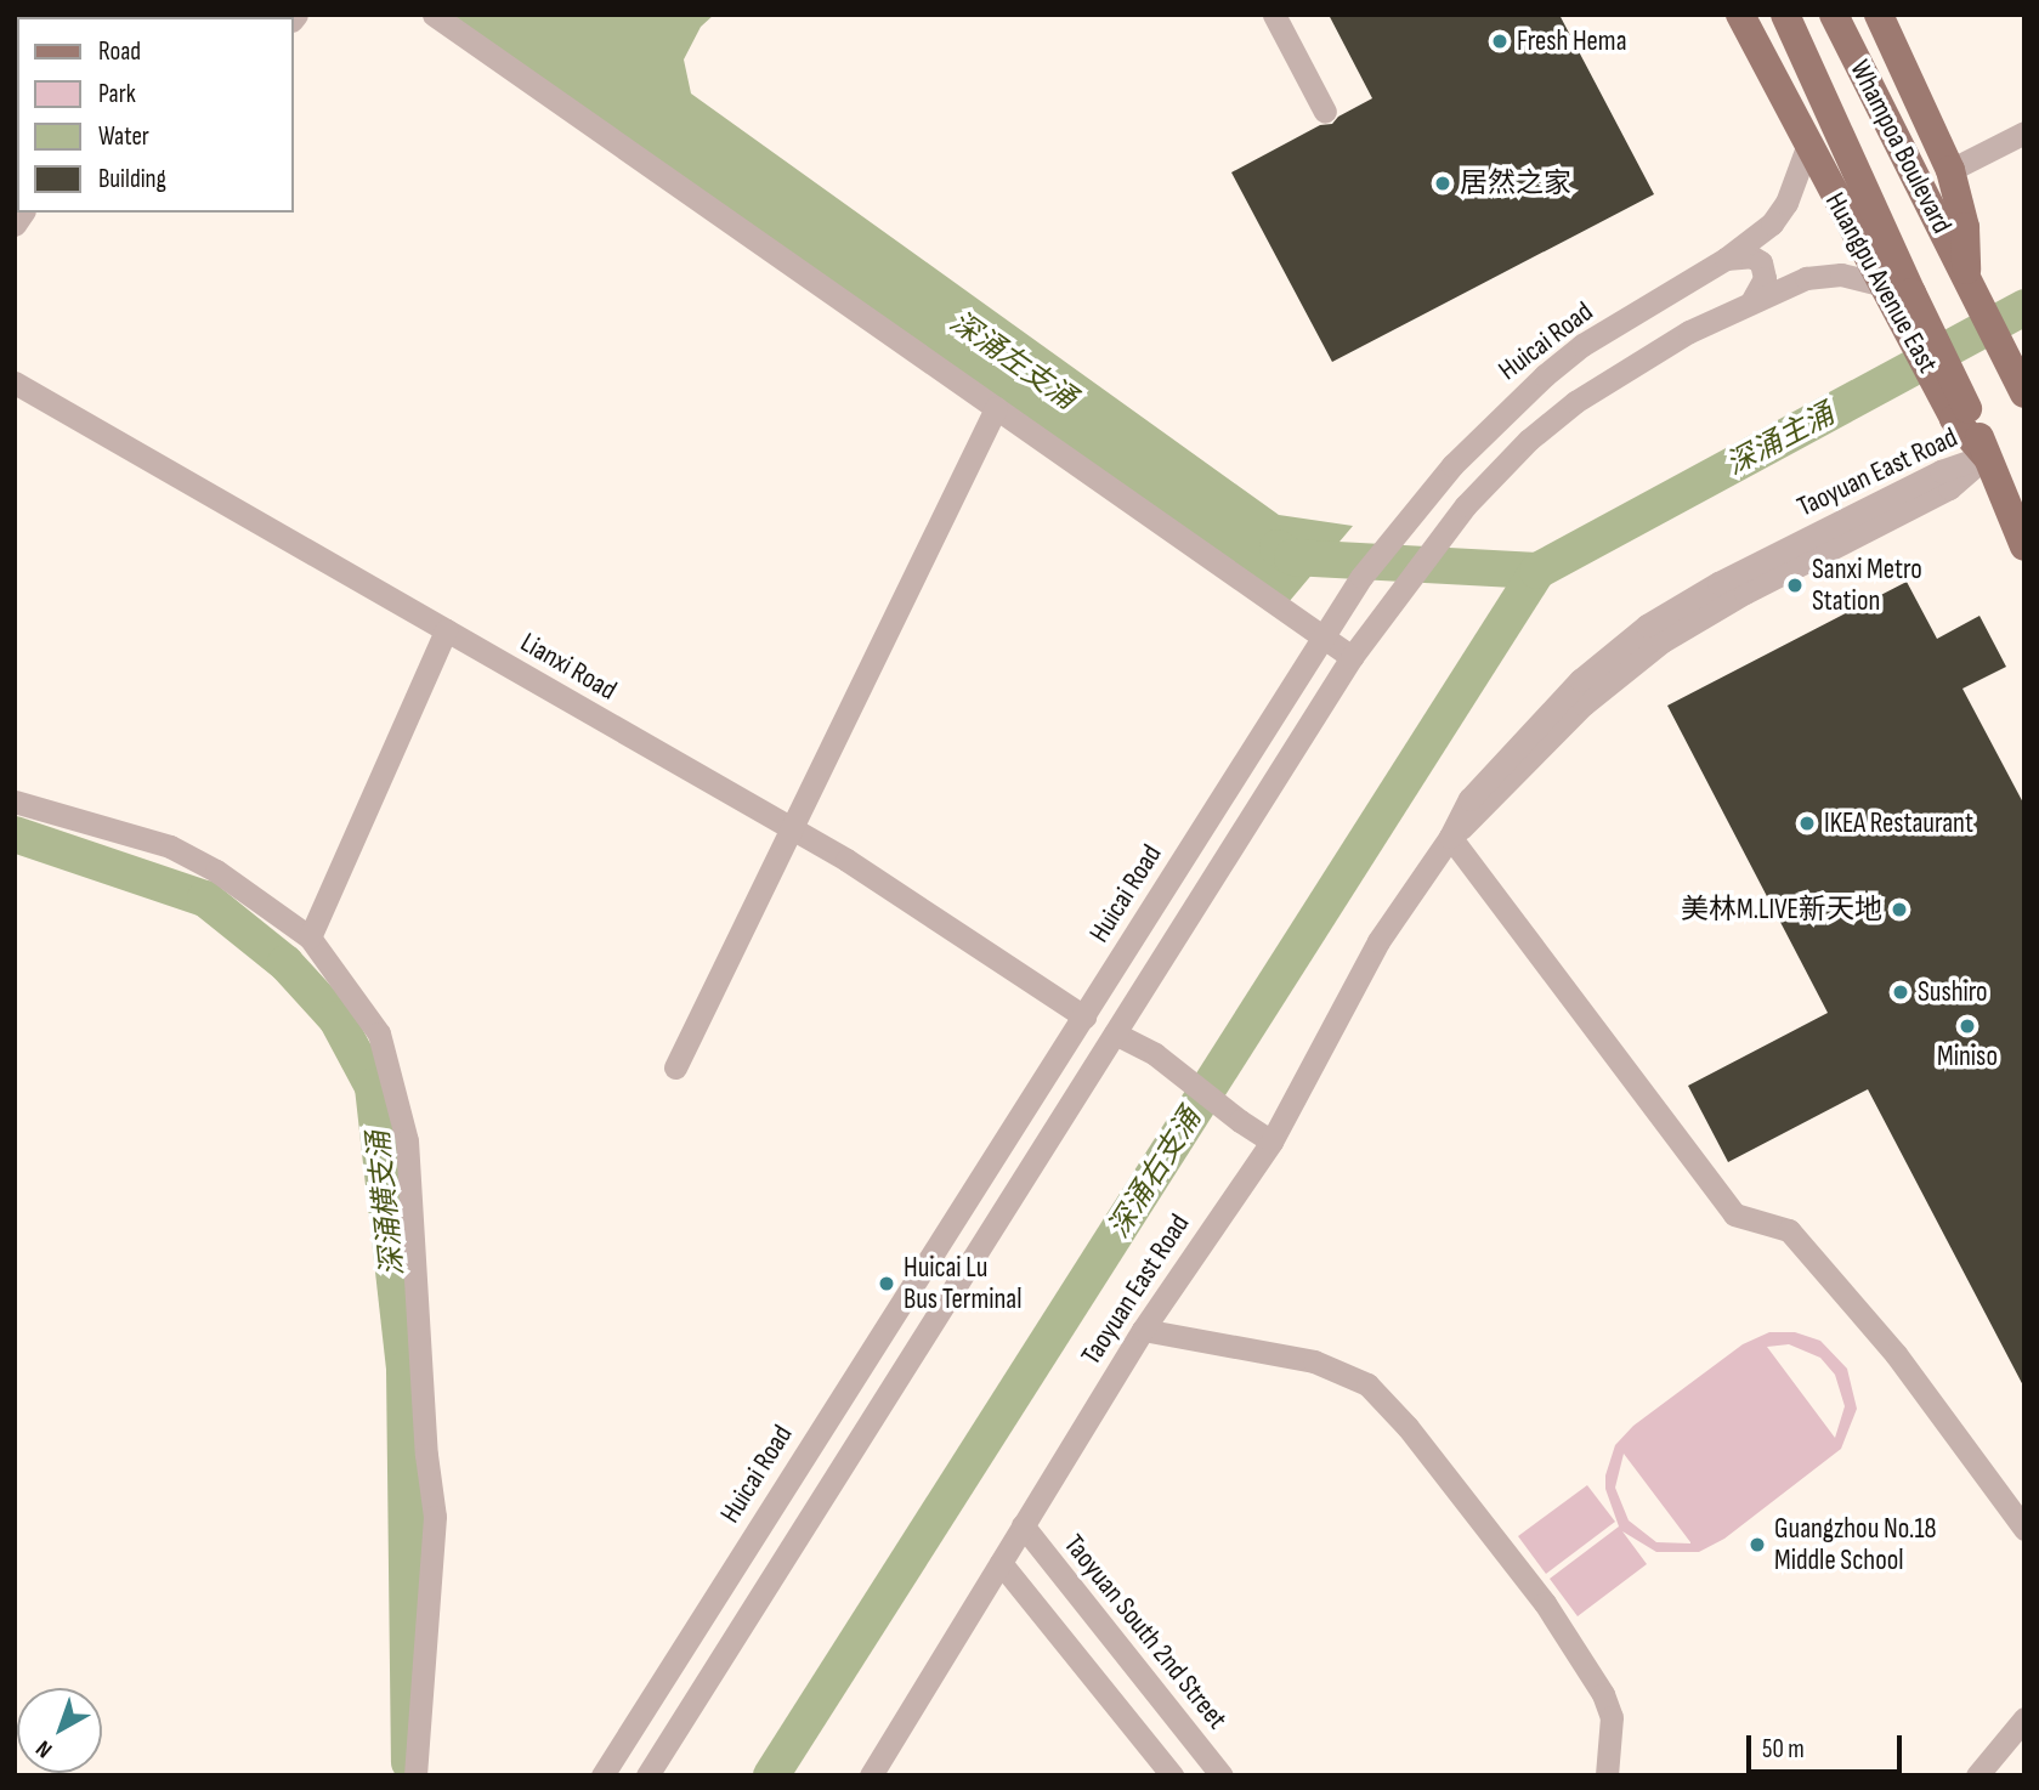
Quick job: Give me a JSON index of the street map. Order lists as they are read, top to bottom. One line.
{"streets":{"main road":["Whampoa Boulevard","Huangpu Avenue East"],"street":["Huicai Road","Taoyuan East Road","Lianxi Road","Taoyuan South 2nd Street"]},"crossings":[["Huangpu Avenue East","Huicai Road"],["Huicai Road","Lianxi Road"],["Taoyuan East Road","Taoyuan South 2nd Street"]],"water":["深涌左支涌","深涌主涌","深涌右支涌","深涌横支涌"],"places":["Fresh Hema","居然之家","Sanxi Metro Station","IKEA Restaurant","美林M.LIVE新天地","Sushiro","Miniso","Huicai Lu Bus Terminal","Guangzhou No.18 Middle School"],"legend":["Road","Park","Water","Building"],"scale_bar":"50 m","north":"bottom left"}
